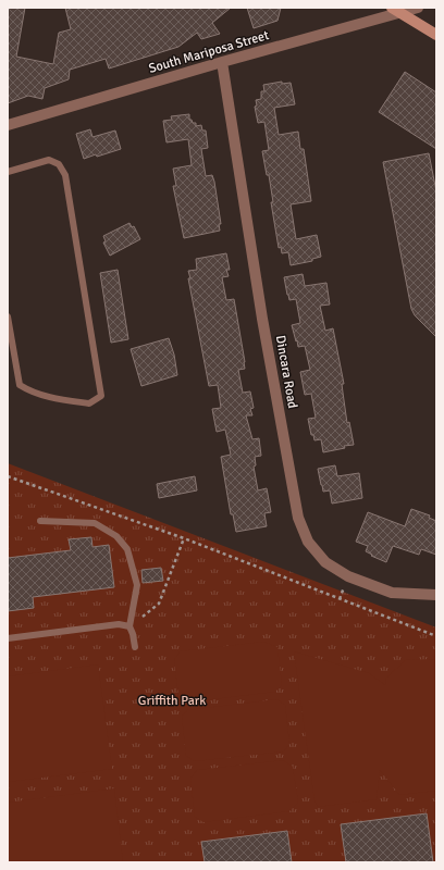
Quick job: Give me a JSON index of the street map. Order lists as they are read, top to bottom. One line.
{"streets":{"street":["South Mariposa Street","Dincara Road"]},"crossings":[["South Mariposa Street","Dincara Road"]],"parks":["Griffith Park"]}
